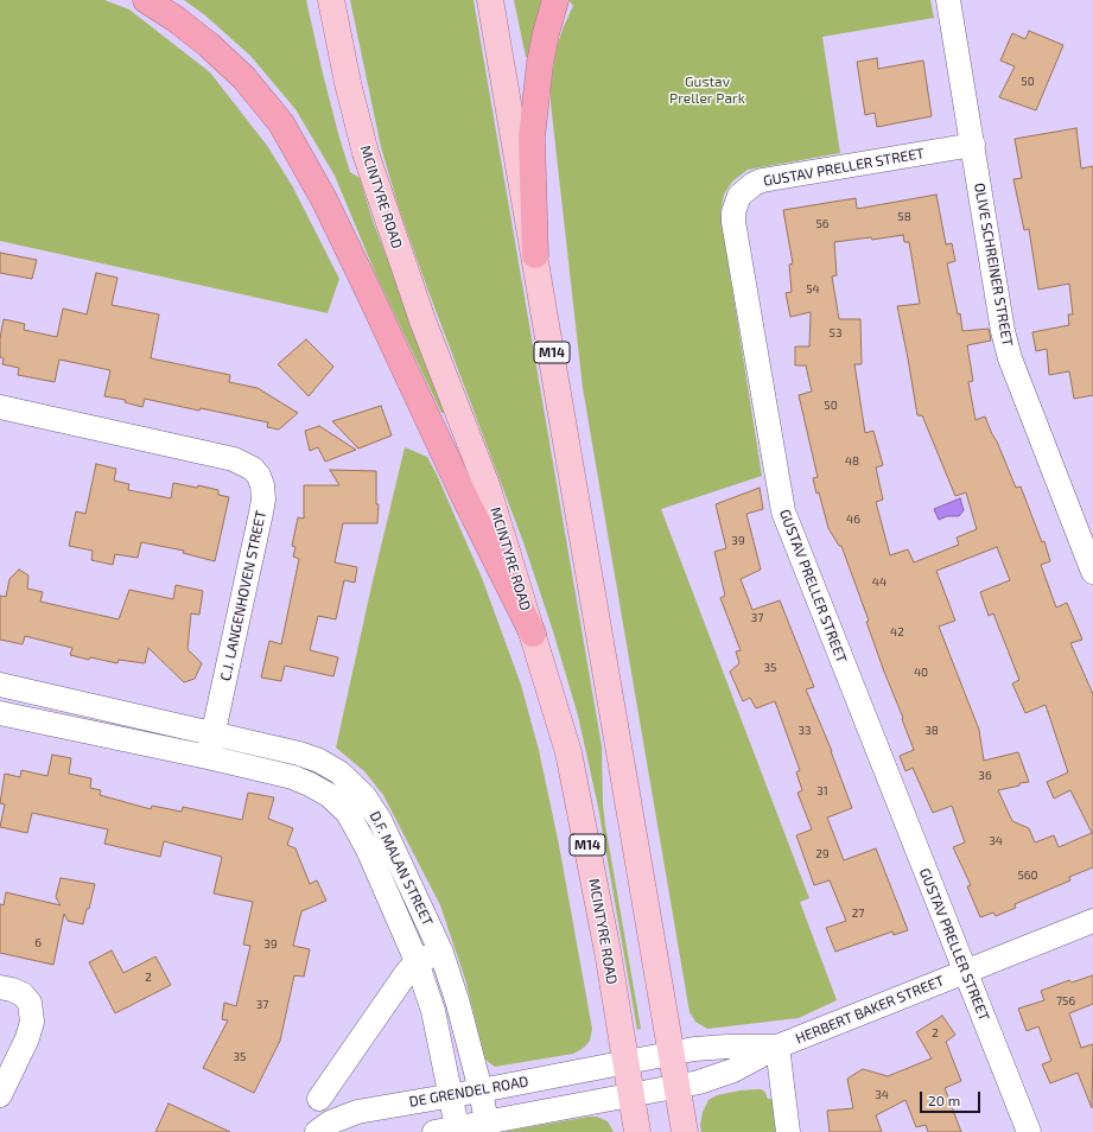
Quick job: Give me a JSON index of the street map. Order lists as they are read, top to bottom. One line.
{"streets":{"main road":["MCINTYRE ROAD","M14"],"street":["GUSTAV PRELLER STREET","OLIVE SCHREINER STREET","C.J. LANGENHOVEN STREET","D.F. MALAN STREET","HERBERT BAKER STREET","DE GRENDEL ROAD"]},"crossings":[["GUSTAV PRELLER STREET","OLIVE SCHREINER STREET"],["GUSTAV PRELLER STREET","HERBERT BAKER STREET"],["MCINTYRE ROAD","HERBERT BAKER STREET"],["MCINTYRE ROAD","DE GRENDEL ROAD"],["M14","HERBERT BAKER STREET"],["C.J. LANGENHOVEN STREET","D.F. MALAN STREET"],["D.F. MALAN STREET","DE GRENDEL ROAD"],["HERBERT BAKER STREET","DE GRENDEL ROAD"]],"parks":["Gustav Preller Park"],"house_numbers":["50","58","56","54","53","50","48","46","39","44","37","42","35","40","33","38","36","31","34","29","560","27","6","39","2","756","37","2","35","34"],"scale_bar":"20 m"}
